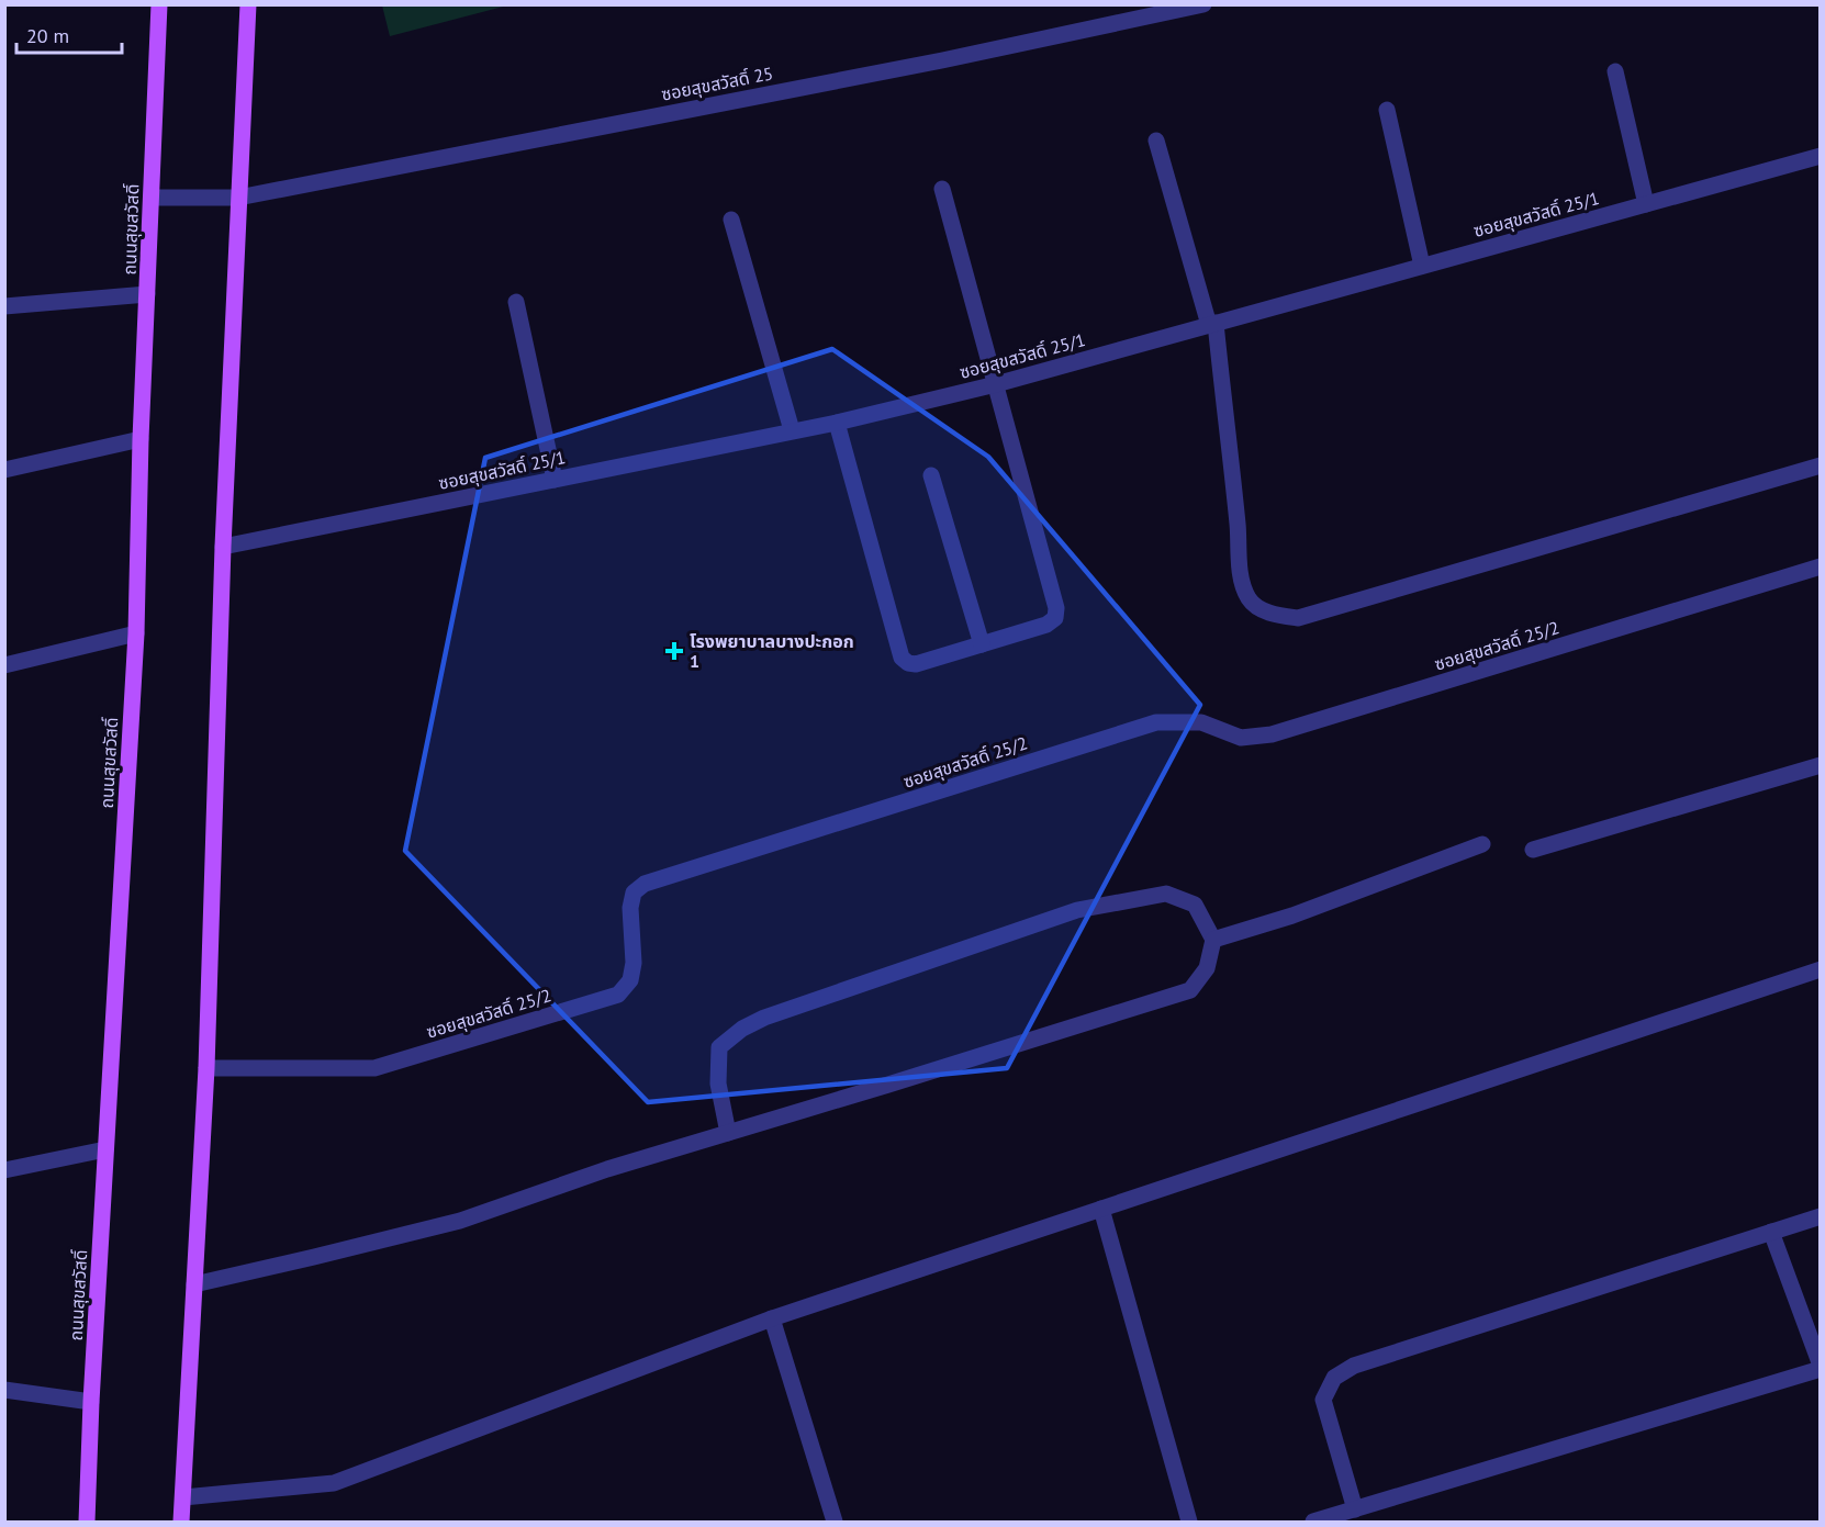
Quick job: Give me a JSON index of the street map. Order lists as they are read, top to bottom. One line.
{"streets":{"main road":["ถนนสุขสวัสดิ์"],"street":["ซอยสุขสวัสดิ์ 25","ซอยสุขสวัสดิ์ 25/1","ซอยสุขสวัสดิ์ 25/2"]},"crossings":[["ซอยสุขสวัสดิ์ 25","ถนนสุขสวัสดิ์"]],"places":{"health":["โรงพยาบาลบางปะกอก 1"]},"scale_bar":"20 m"}
